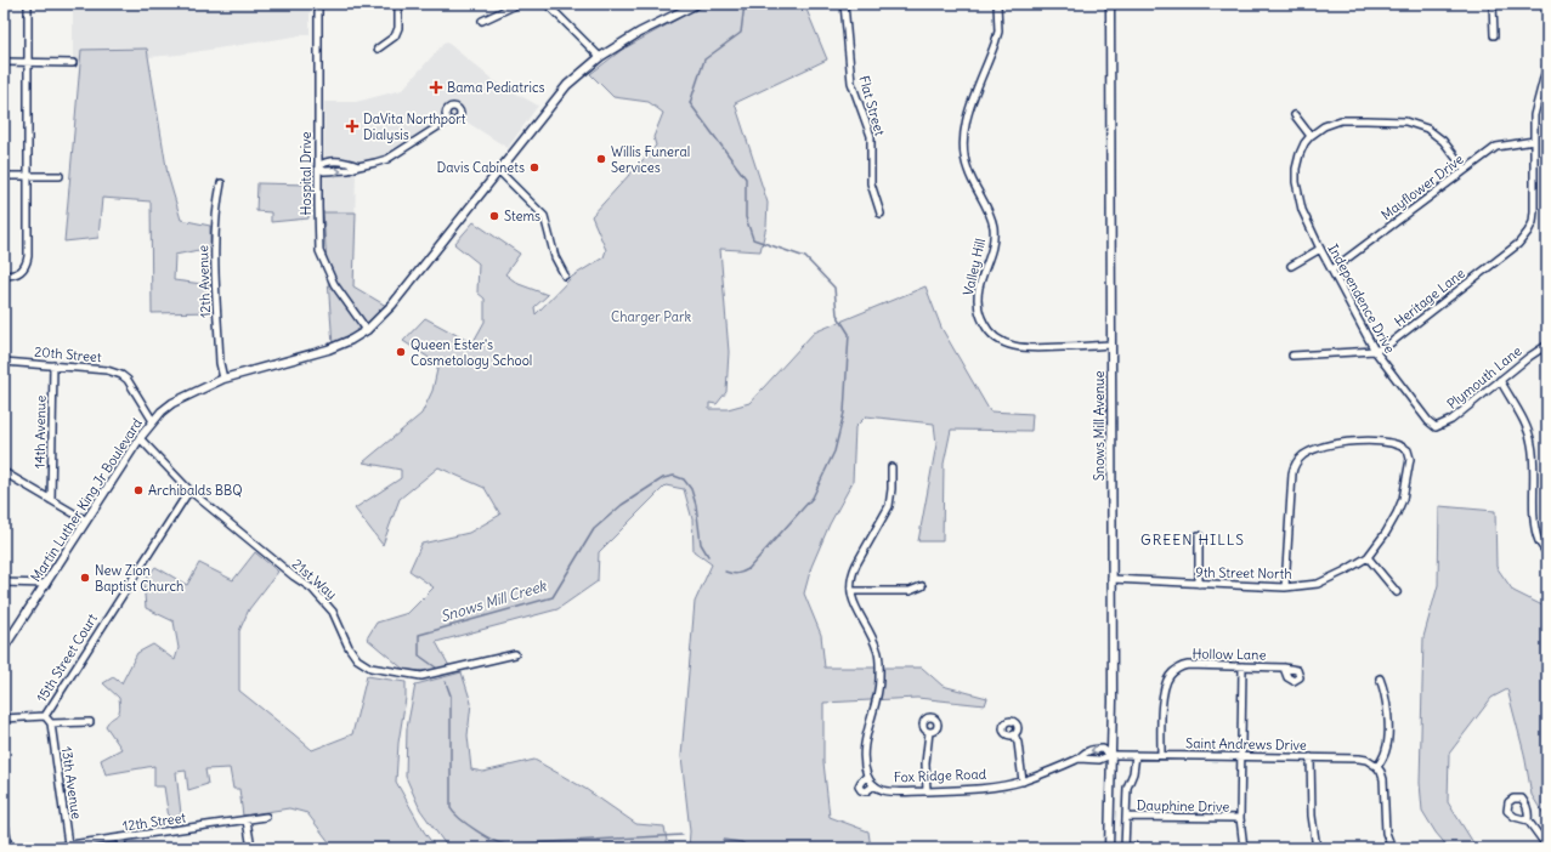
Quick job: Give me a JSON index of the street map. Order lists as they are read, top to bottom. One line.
{"streets":{"main road":["Snows Mill Avenue","Martin Luther King Jr Boulevard"],"street":["Flat Street","Hospital Drive","Mayflower Drive","Valley Hill","12th Avenue","Heritage Lane","Independence Drive","20th Street","Plymouth Lane","14th Avenue","9th Street North","21st Way","Hollow Lane","15th Street Court","Saint Andrews Drive","Fox Ridge Road","13th Avenue","Dauphine Drive","12th Street"]},"crossings":[["Hospital Drive","Martin Luther King Jr Boulevard"],["Mayflower Drive","Heritage Lane"],["Mayflower Drive","Independence Drive"],["Valley Hill","Snows Mill Avenue"],["12th Avenue","Martin Luther King Jr Boulevard"],["Heritage Lane","Independence Drive"],["Independence Drive","Plymouth Lane"],["20th Street","14th Avenue"],["20th Street","Martin Luther King Jr Boulevard"],["Snows Mill Avenue","9th Street North"],["Snows Mill Avenue","Saint Andrews Drive"],["Snows Mill Avenue","Fox Ridge Road"],["Martin Luther King Jr Boulevard","21st Way"],["21st Way","15th Street Court"],["Hollow Lane","Saint Andrews Drive"],["Saint Andrews Drive","Fox Ridge Road"],["13th Avenue","12th Street"]],"districts":["GREEN HILLS"],"water":["Snows Mill Creek"],"parks":["Charger Park"],"places":{"health":["Bama Pediatrics","DaVita Northport Dialysis"],"other":["Willis Funeral Services","Davis Cabinets","Stems","Queen Ester's Cosmetology School","Archibalds BBQ","New Zion Baptist Church"]}}
